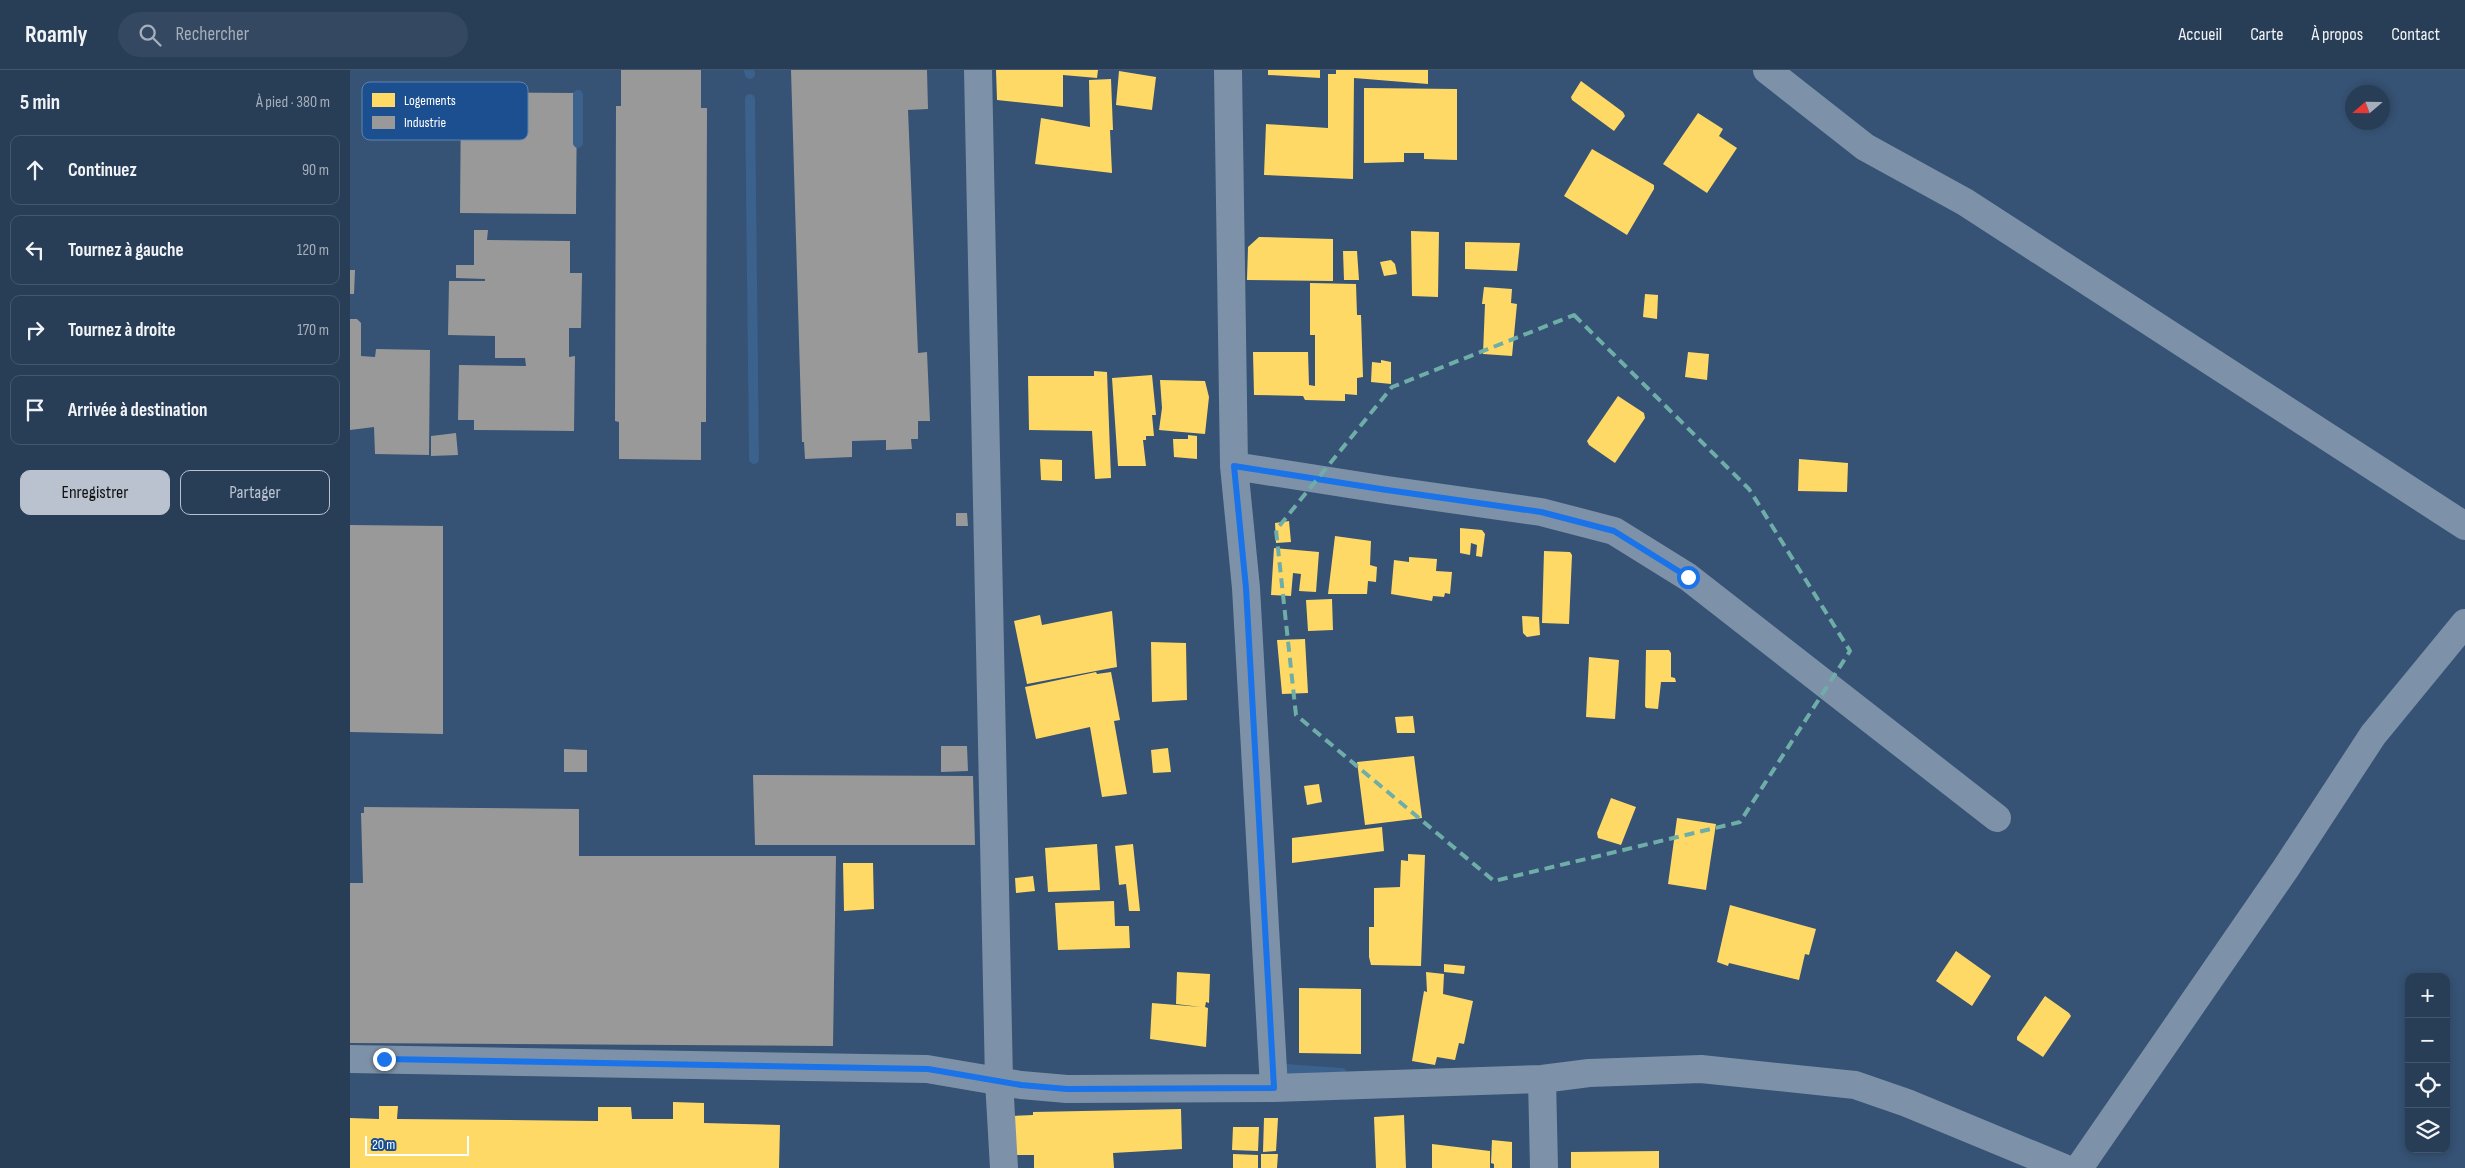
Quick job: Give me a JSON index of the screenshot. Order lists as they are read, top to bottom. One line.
{"legend":["Logements","Industrie"],"scale_bar":"20 m","north":"left","page":{"header":"Roamly","search":"Rechercher","nav":["Accueil","Carte","À propos","Contact"],"heading":["5 min","À pied · 380 m"],"list":[["Continuez","90 m"],["Tournez à gauche","120 m"],["Tournez à droite","170 m"],"Arrivée à destination"],"buttons":["Enregistrer","Partager"],"map_buttons":["+","−"],"scale":"20 m"}}
